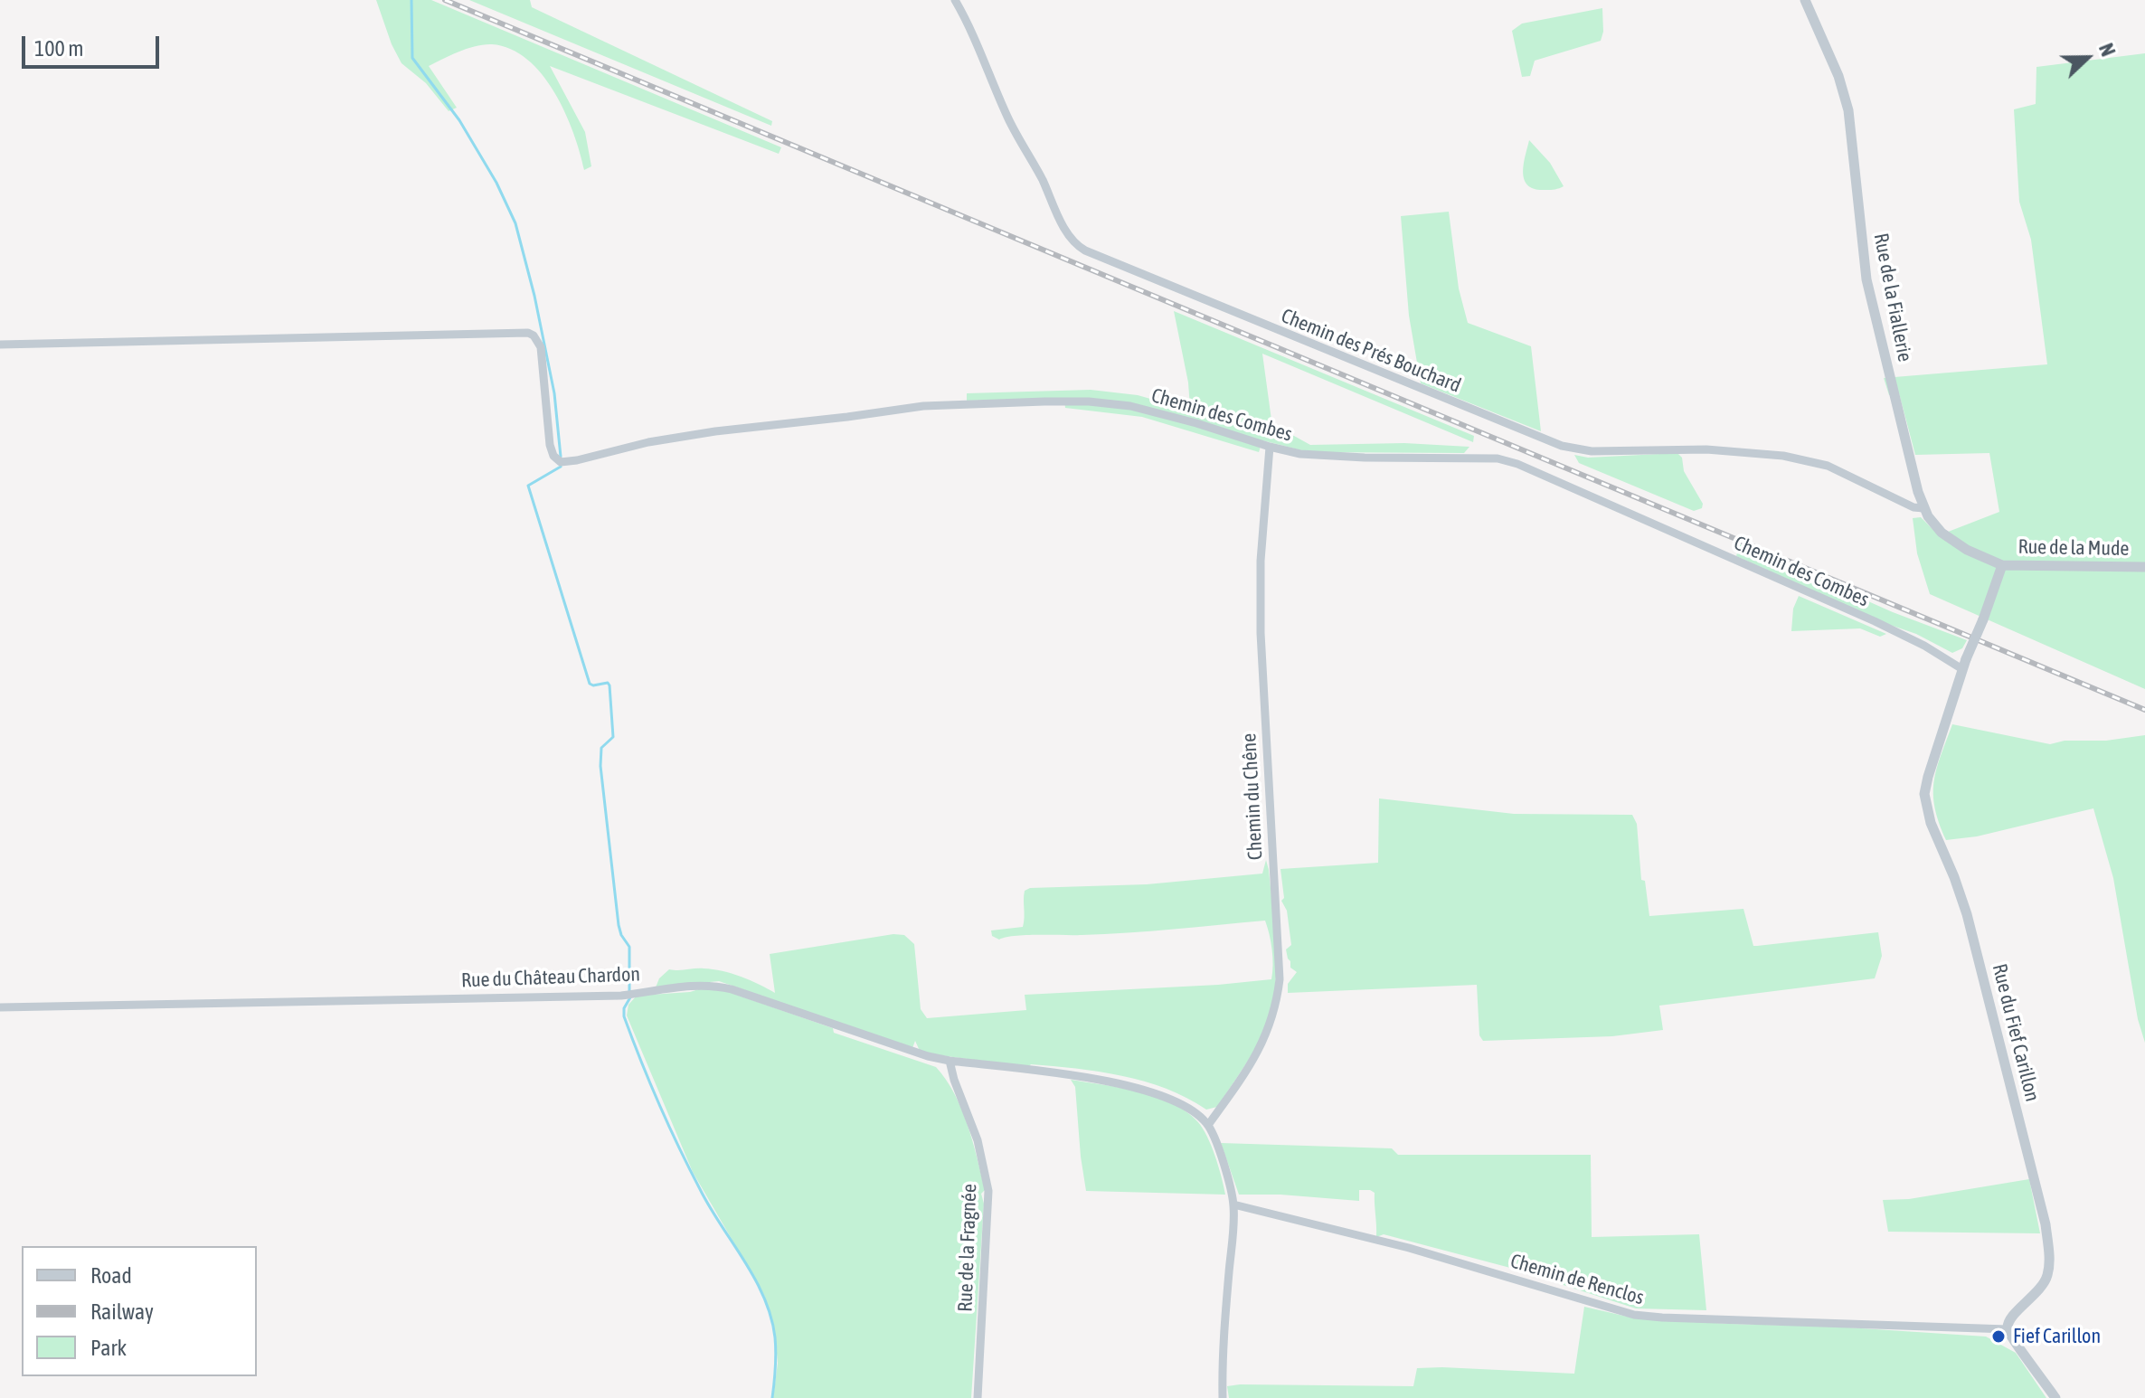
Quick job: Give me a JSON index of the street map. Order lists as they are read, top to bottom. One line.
{"streets":{"street":["Rue de la Fiallerie","Chemin des Prés Bouchard","Chemin des Combes","Rue de la Mude","Chemin du Chêne","Rue du Château Chardon","Rue du Fief Carillon","Rue de la Fragnée","Chemin de Renclos"]},"crossings":[["Rue de la Fiallerie","Chemin des Prés Bouchard"],["Rue de la Fiallerie","Rue de la Mude"],["Rue de la Fiallerie","Rue du Fief Carillon"],["Chemin des Combes","Chemin du Chêne"],["Chemin des Combes","Rue du Fief Carillon"],["Rue de la Mude","Rue du Fief Carillon"],["Chemin du Chêne","Rue du Château Chardon"],["Rue du Château Chardon","Rue de la Fragnée"],["Rue du Fief Carillon","Chemin de Renclos"]],"places":["Fief Carillon"],"legend":["Road","Railway","Park"],"scale_bar":"100 m","north":"right"}
